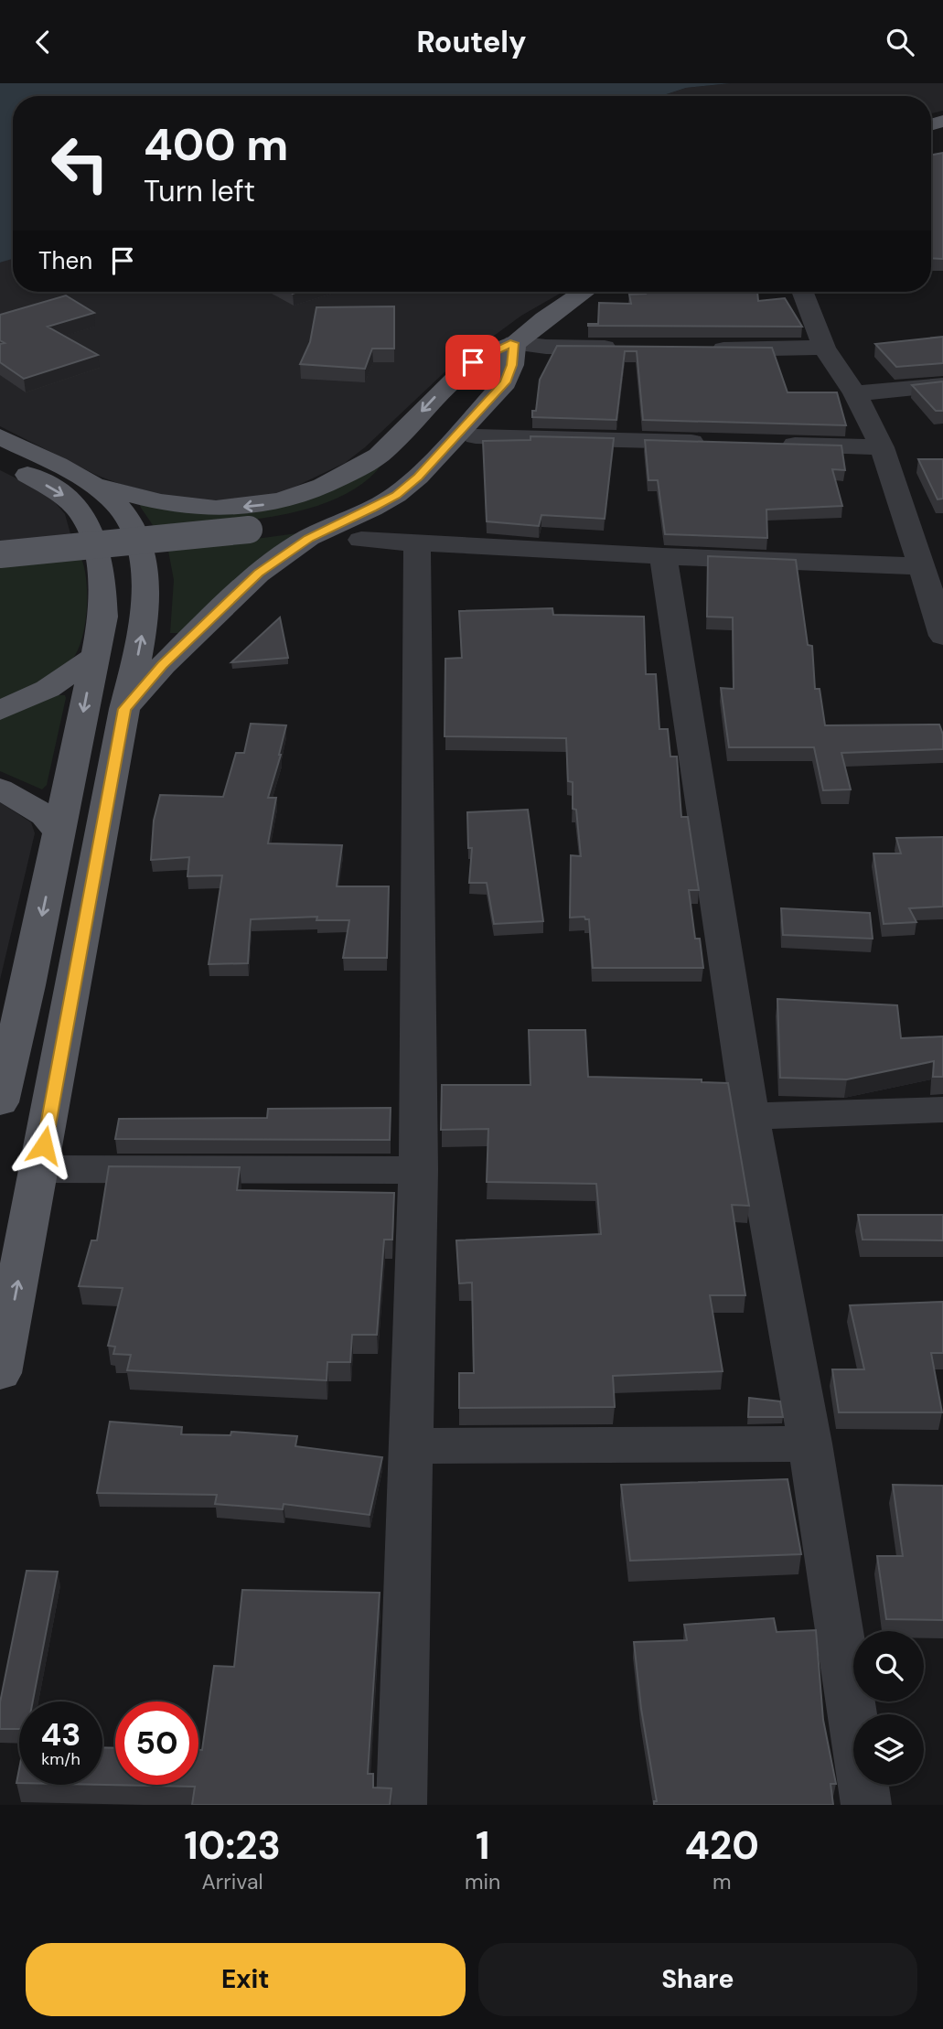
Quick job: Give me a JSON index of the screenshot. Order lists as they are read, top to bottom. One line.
{"page":{"header":"Routely","turn":["400 m","Turn left"],"then":"Then","speed":"43 km/h","limit":"50","eta":["10:23","Arrival","1","min","420","m"],"buttons":["Exit","Share"]}}
